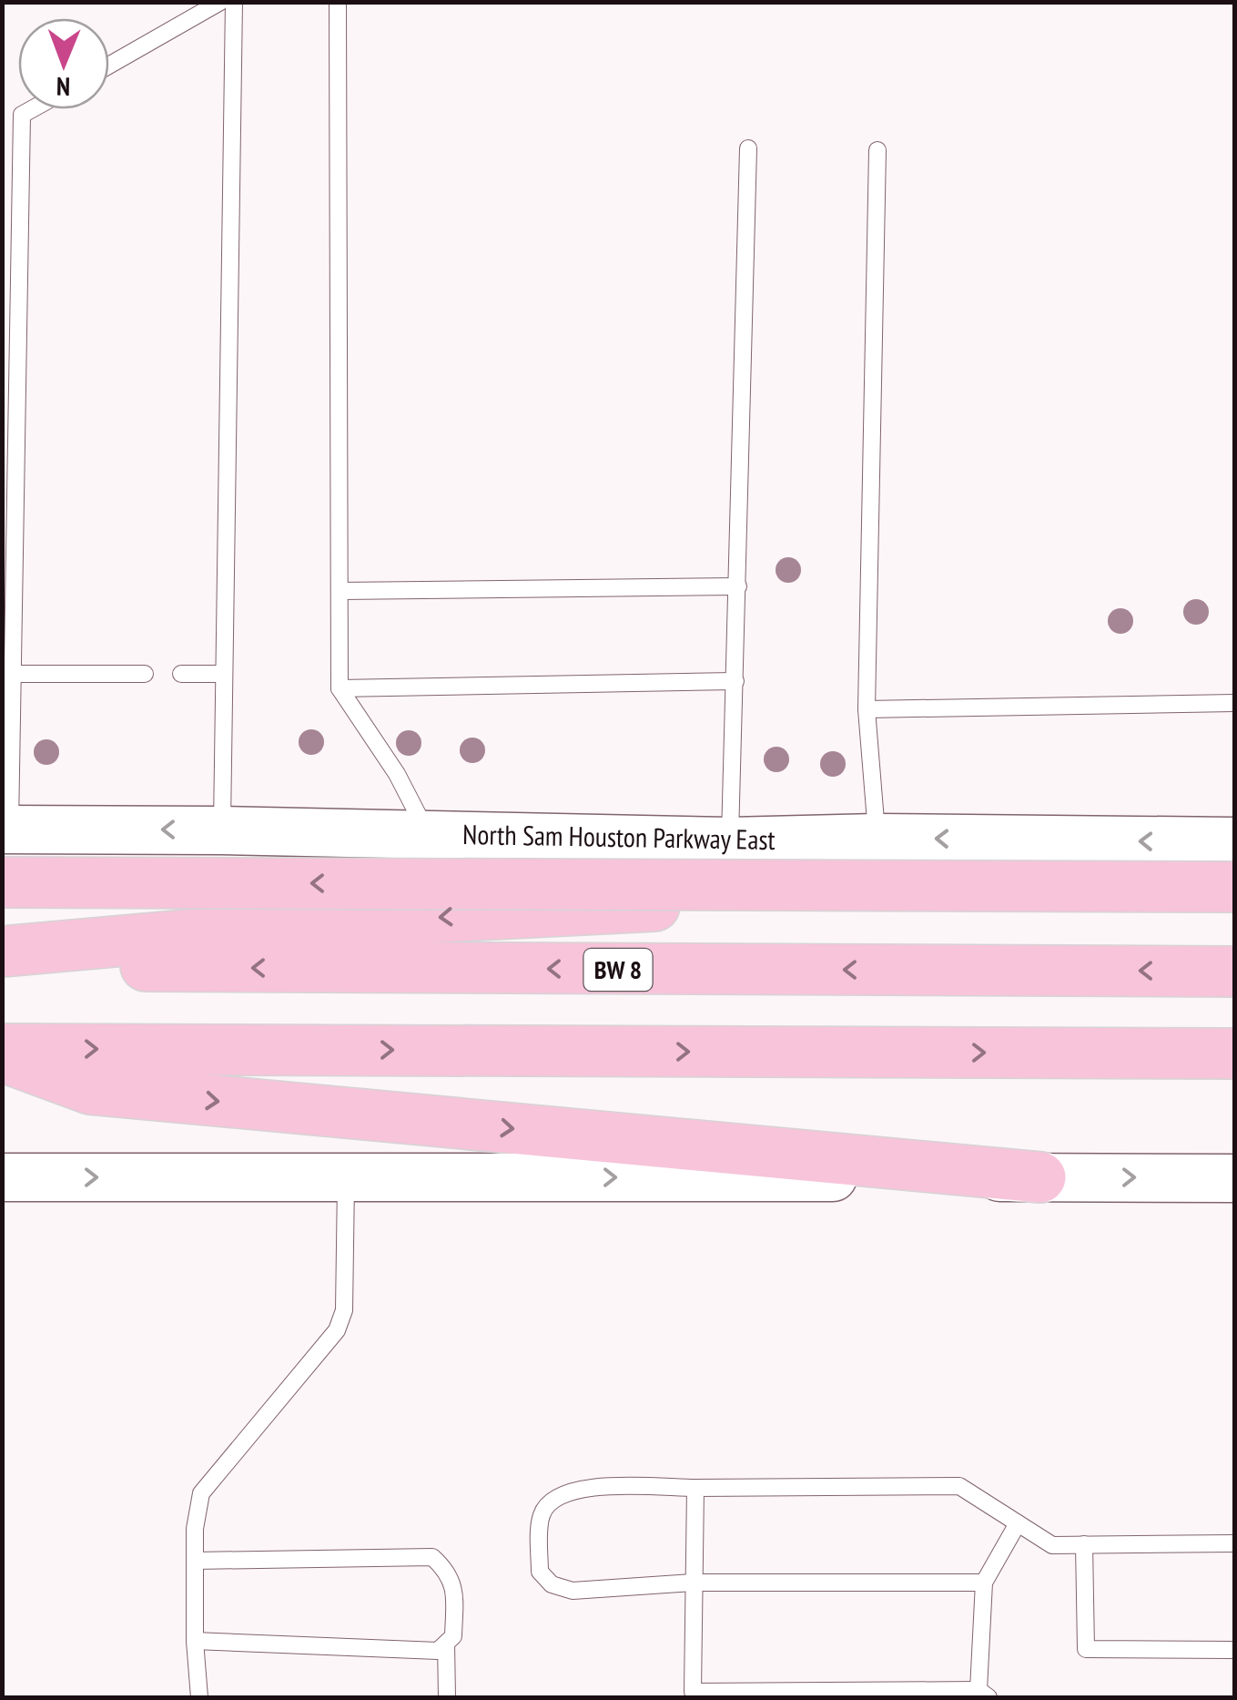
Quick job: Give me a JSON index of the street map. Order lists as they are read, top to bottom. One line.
{"streets":{"highway":["BW 8"],"main road":["North Sam Houston Parkway East"]},"north":"bottom"}
